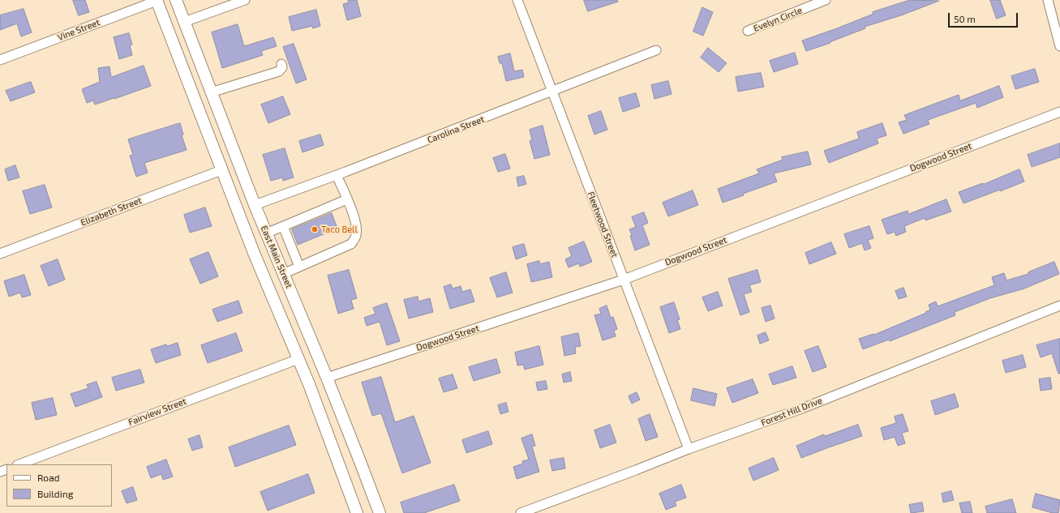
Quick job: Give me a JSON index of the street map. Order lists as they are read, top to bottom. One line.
{"streets":{"main road":["East Main Street"],"street":["Evelyn Circle","Vine Street","Carolina Street","Dogwood Street","Elizabeth Street","Fleetwood Street","Fairview Street","Forest Hill Drive"]},"crossings":[["Vine Street","East Main Street"],["Carolina Street","Fleetwood Street"],["Carolina Street","East Main Street"],["Dogwood Street","Fleetwood Street"],["Dogwood Street","East Main Street"],["Elizabeth Street","East Main Street"],["Fleetwood Street","Forest Hill Drive"],["East Main Street","Fairview Street"]],"places":["Taco Bell"],"legend":["Road","Building"],"scale_bar":"50 m"}
